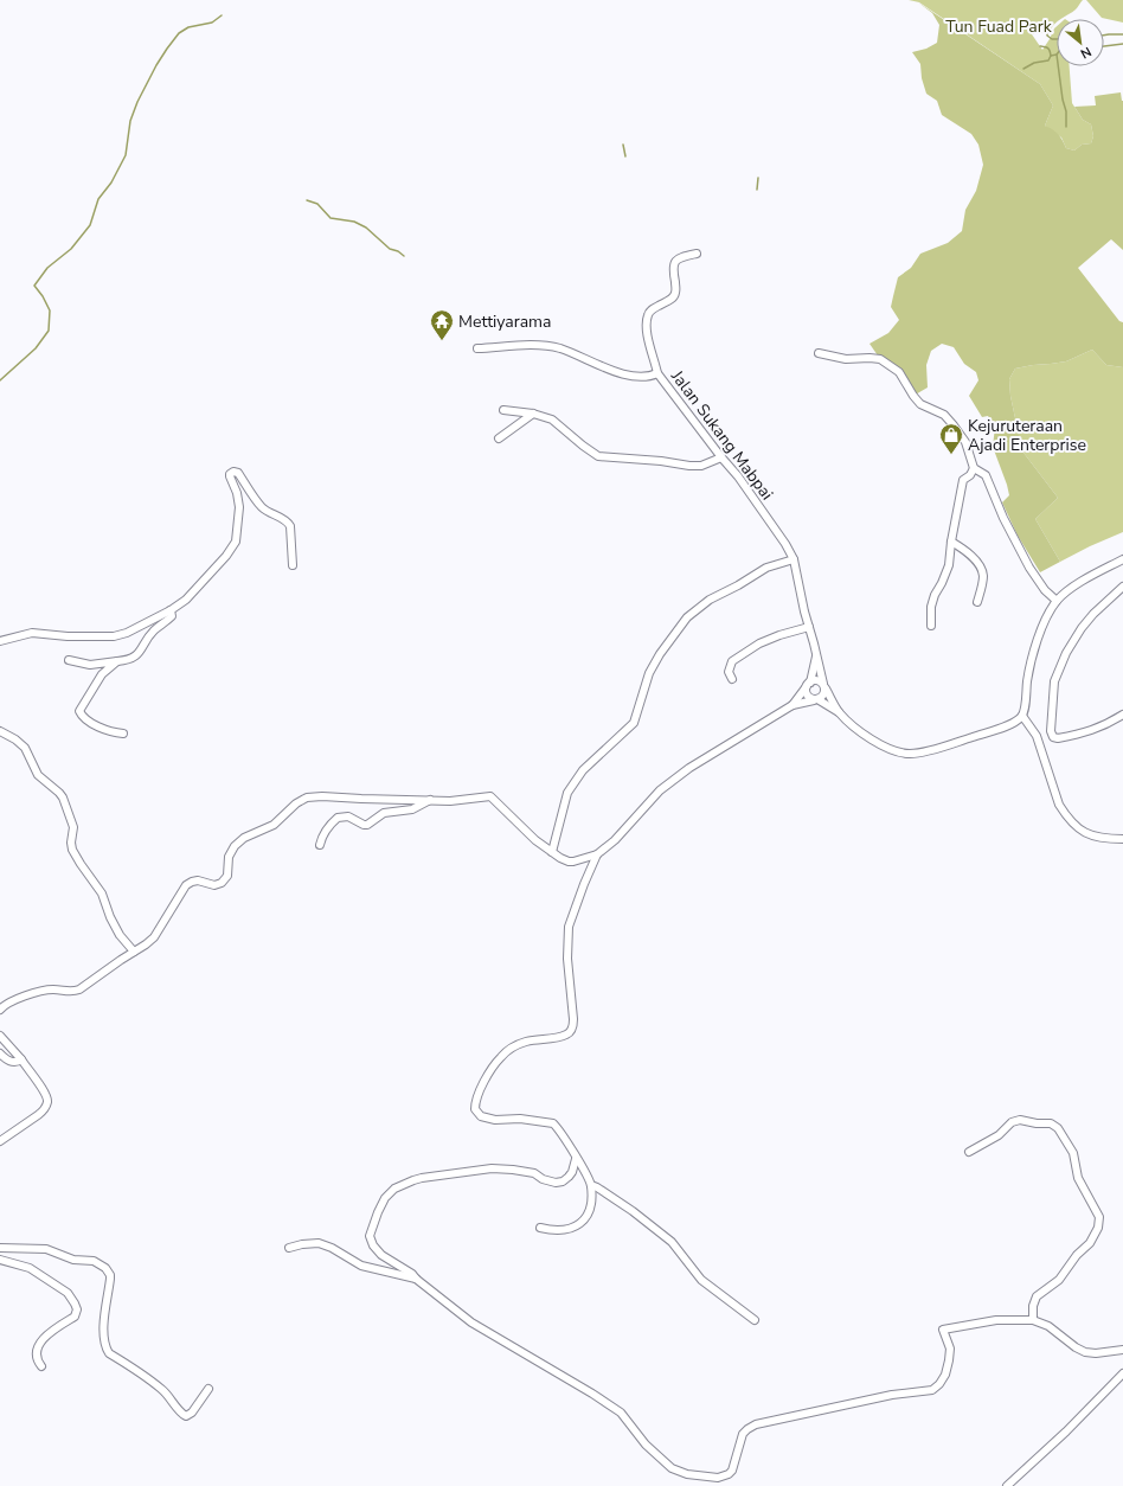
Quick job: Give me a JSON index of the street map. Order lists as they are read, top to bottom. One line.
{"streets":{"street":["Jalan Sukang Mabpai"]},"parks":["Tun Fuad Park"],"places":{"temple":["Mettiyarama"],"shop":["Kejuruteraan Ajadi Enterprise"]},"north":"bottom right"}
